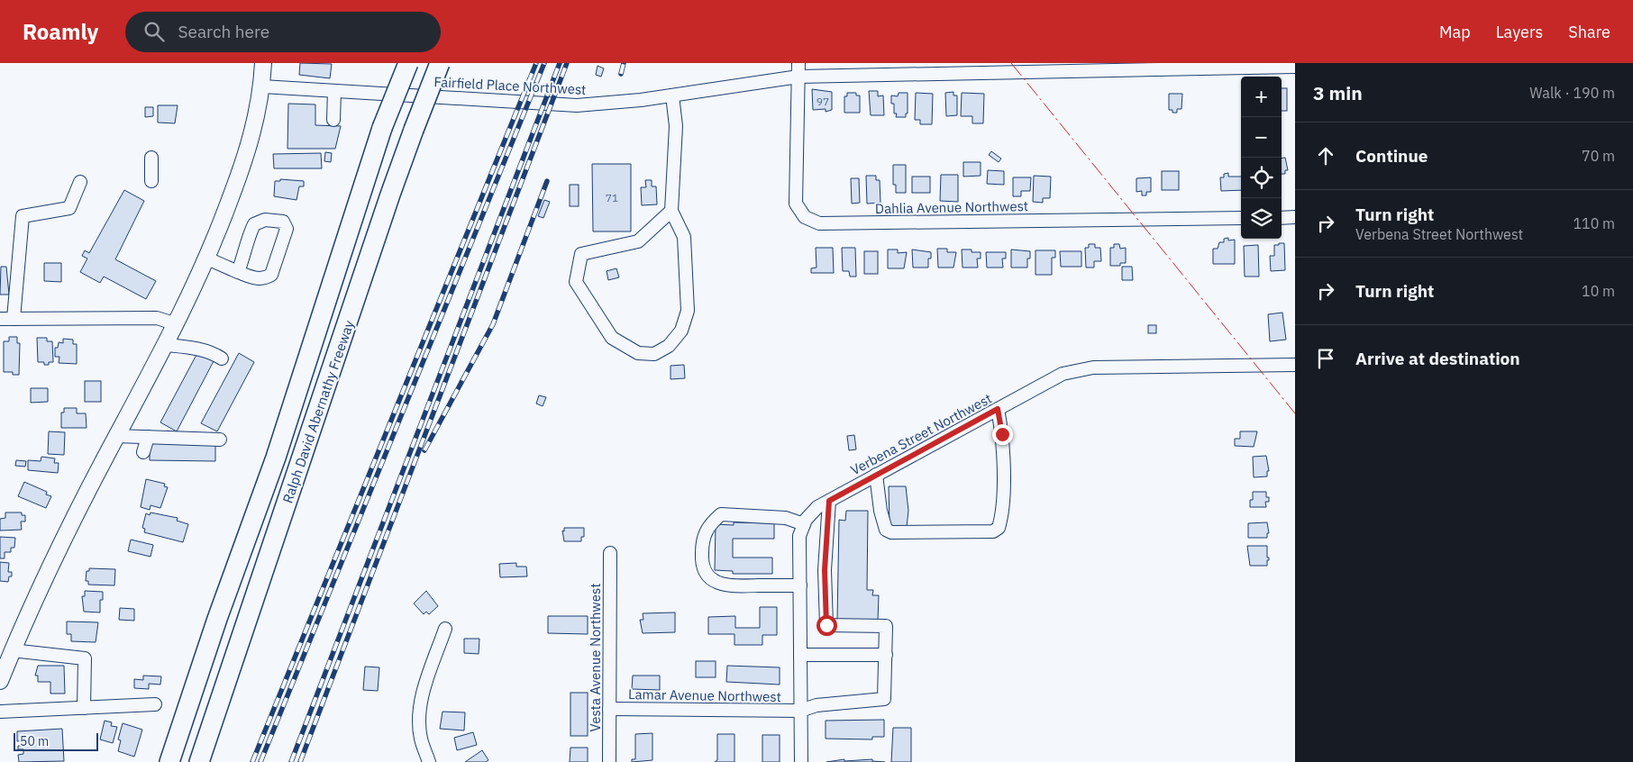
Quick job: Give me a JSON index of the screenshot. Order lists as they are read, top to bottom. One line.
{"streets":{"highway":["Ralph David Abernathy Freeway"],"street":["Fairfield Place Northwest","Dahlia Avenue Northwest","Verbena Street Northwest","Vesta Avenue Northwest","Lamar Avenue Northwest"]},"crossings":[["Fairfield Place Northwest","Dahlia Avenue Northwest"],["Verbena Street Northwest","Lamar Avenue Northwest"],["Vesta Avenue Northwest","Lamar Avenue Northwest"]],"house_numbers":["97","71"],"scale_bar":"50 m","page":{"header":"Roamly","search":"Search here","nav":["Map","Layers","Share"],"heading":["3 min","Walk · 190 m"],"map_buttons":["+","−"],"list":[["Continue","70 m"],["Turn right","Verbena Street Northwest","110 m"],["Turn right","10 m"],"Arrive at destination"],"scale":"50 m"}}
